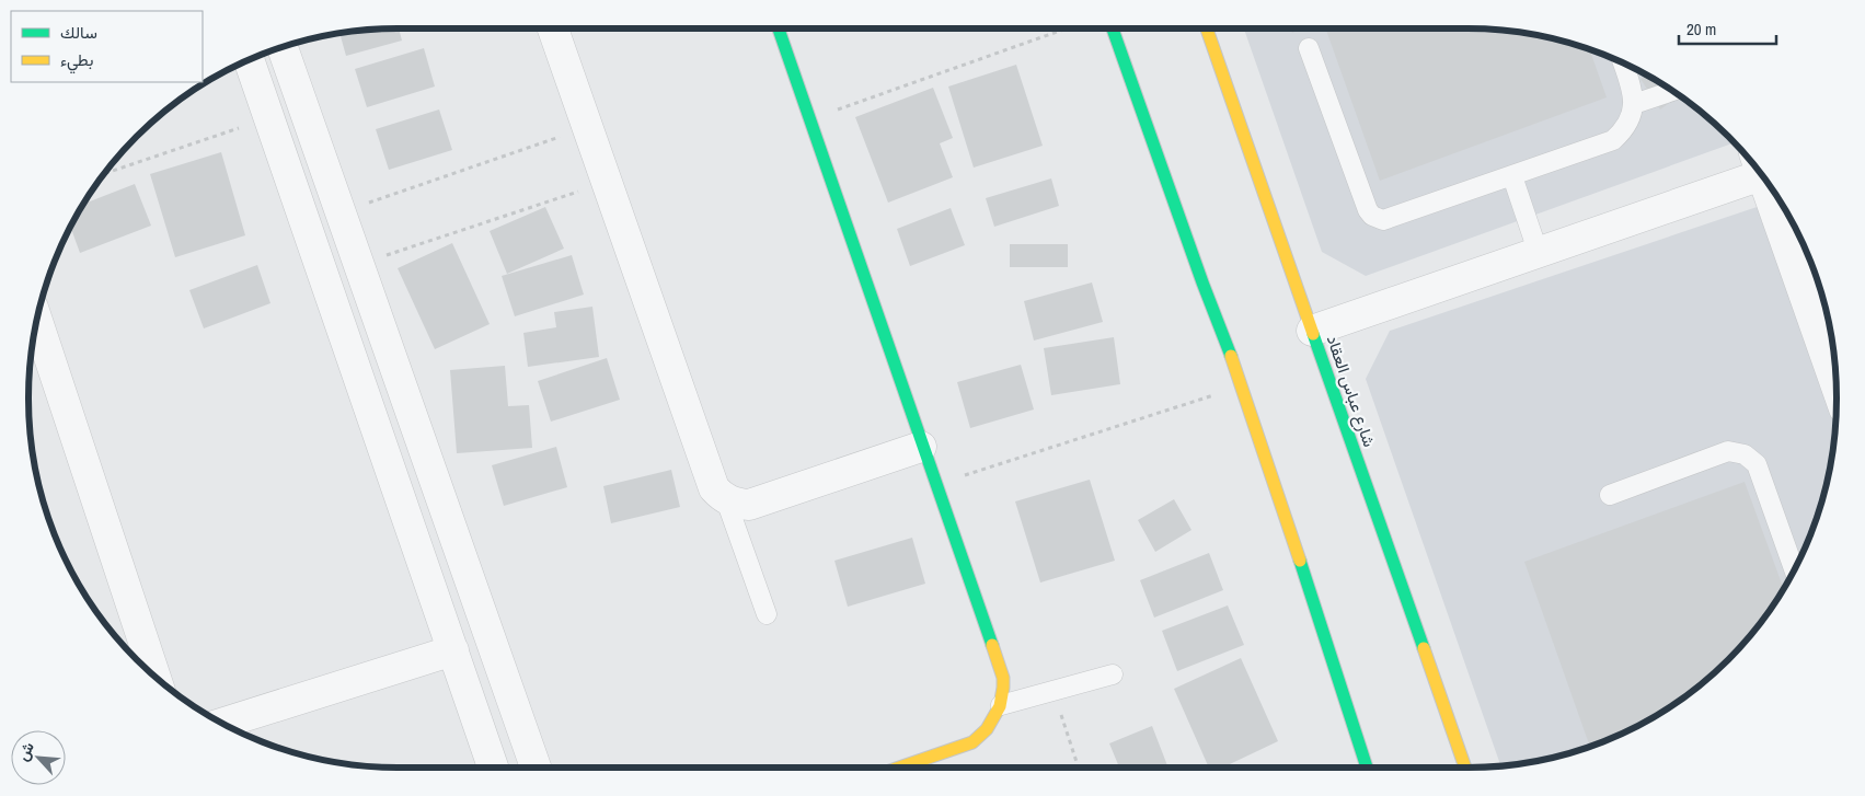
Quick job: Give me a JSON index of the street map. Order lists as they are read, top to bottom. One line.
{"streets":{"street":["شارع عباس العقاد"]},"legend":["سالك","بطيء"],"scale_bar":"20 m","north":"top left"}
